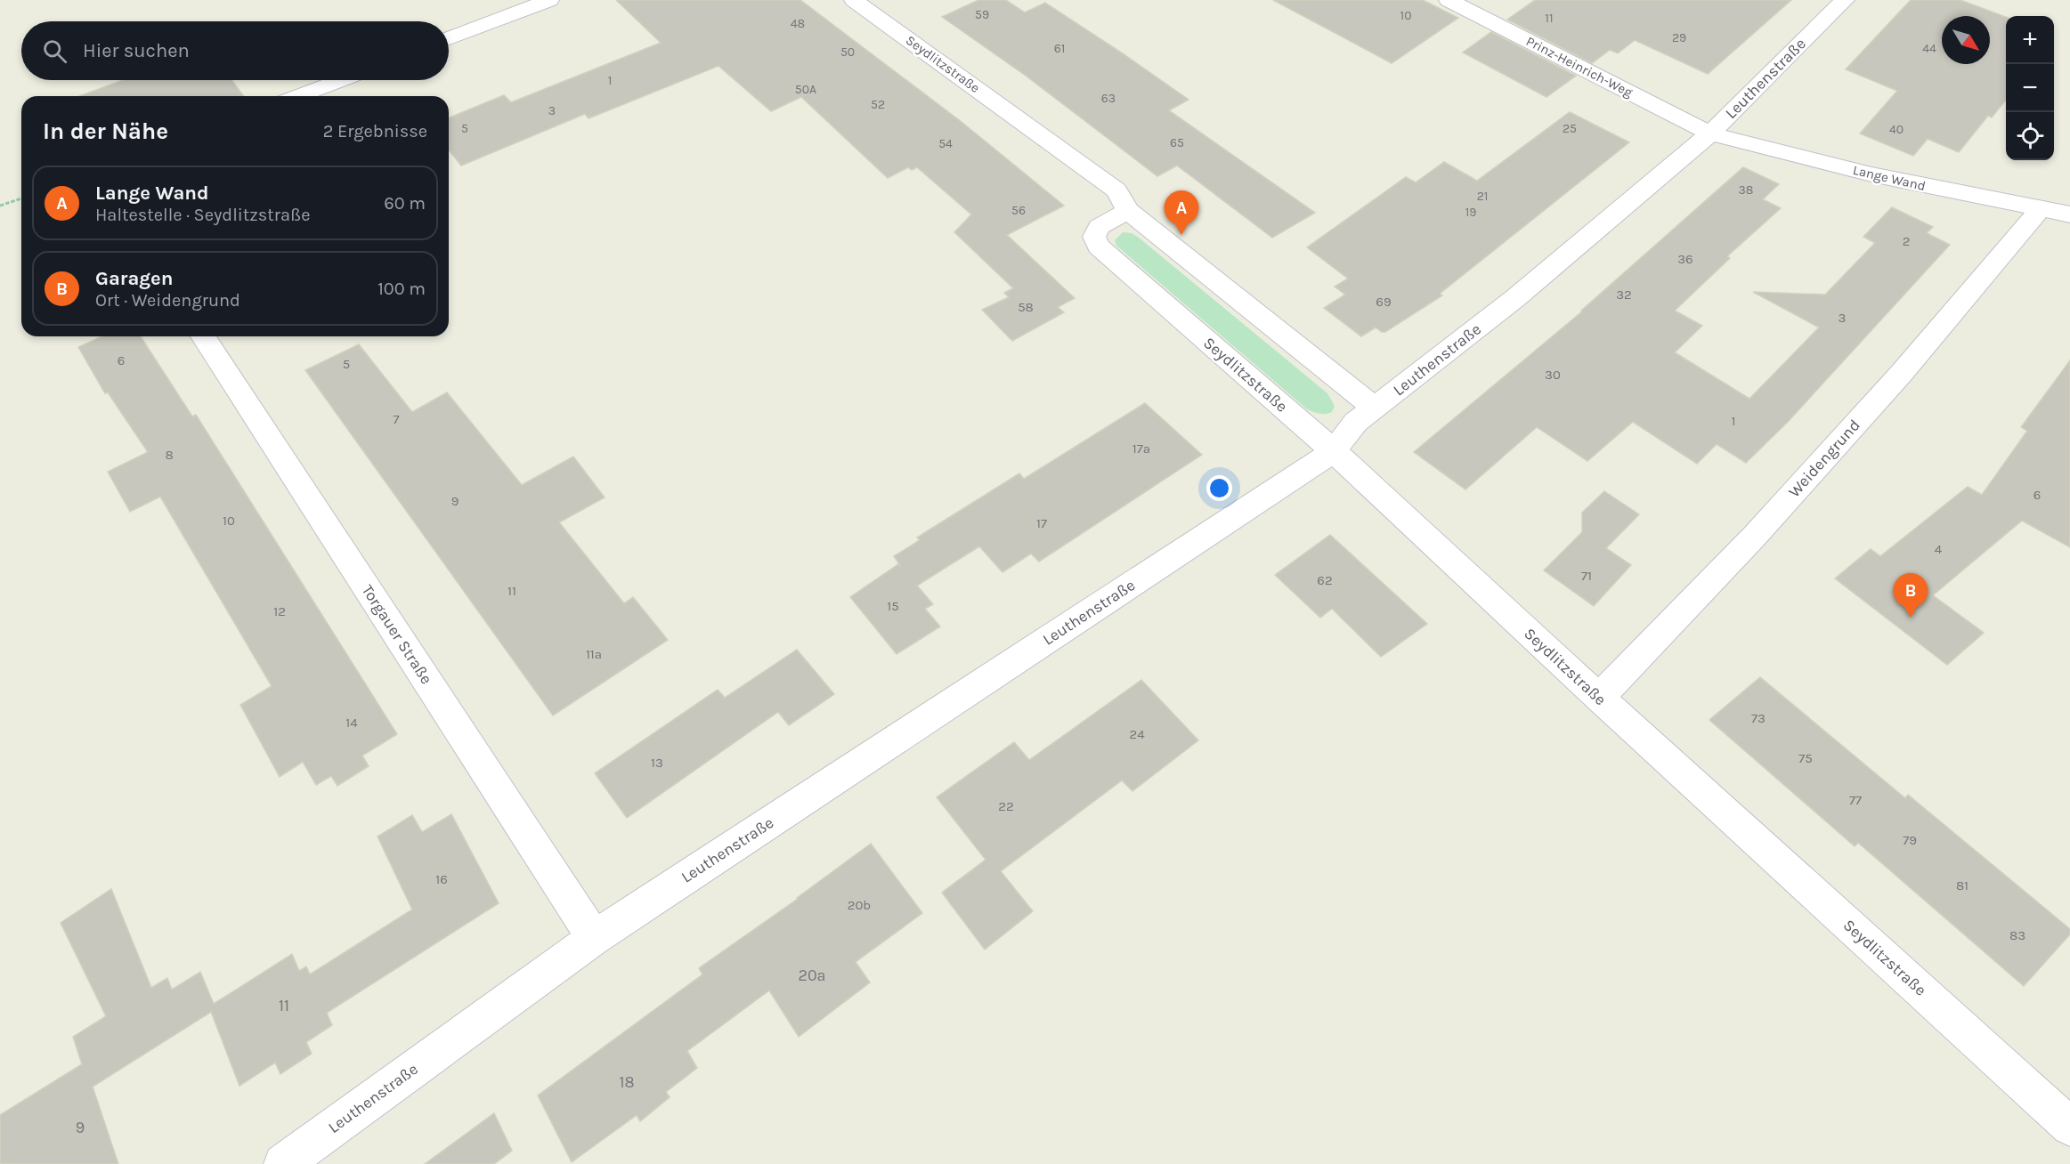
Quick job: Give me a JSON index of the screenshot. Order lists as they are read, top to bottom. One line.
{"streets":{"street":["Seydlitzstraße","Prinz-Heinrich-Weg","Leuthenstraße","Lange Wand","Weidengrund","Torgauer Straße"]},"crossings":[["Seydlitzstraße","Leuthenstraße"],["Seydlitzstraße","Weidengrund"],["Prinz-Heinrich-Weg","Leuthenstraße"],["Prinz-Heinrich-Weg","Lange Wand"],["Leuthenstraße","Lange Wand"],["Leuthenstraße","Torgauer Straße"],["Lange Wand","Weidengrund"]],"house_numbers":["59","10","11","48","29","61","44","50","1","50A","63","52","3","5","25","40","65","54","38","21","56","19","2","36","32","69","58","3","6","5","30","7","1","17a","8","6","9","10","17","4","71","62","11","15","12","11a","73","14","24","75","13","77","22","79","16","81","20b","83","20a","11","18","9"],"north":"bottom right","page":{"map_buttons":["+","−"],"search":"Hier suchen","heading":["In der Nähe","2 Ergebnisse"],"list":[{"mark":"A","name":"Lange Wand","note":"Haltestelle · Seydlitzstraße","value":"60 m"},{"mark":"B","name":"Garagen","note":"Ort · Weidengrund","value":"100 m"}],"pins":["A","B"]}}
